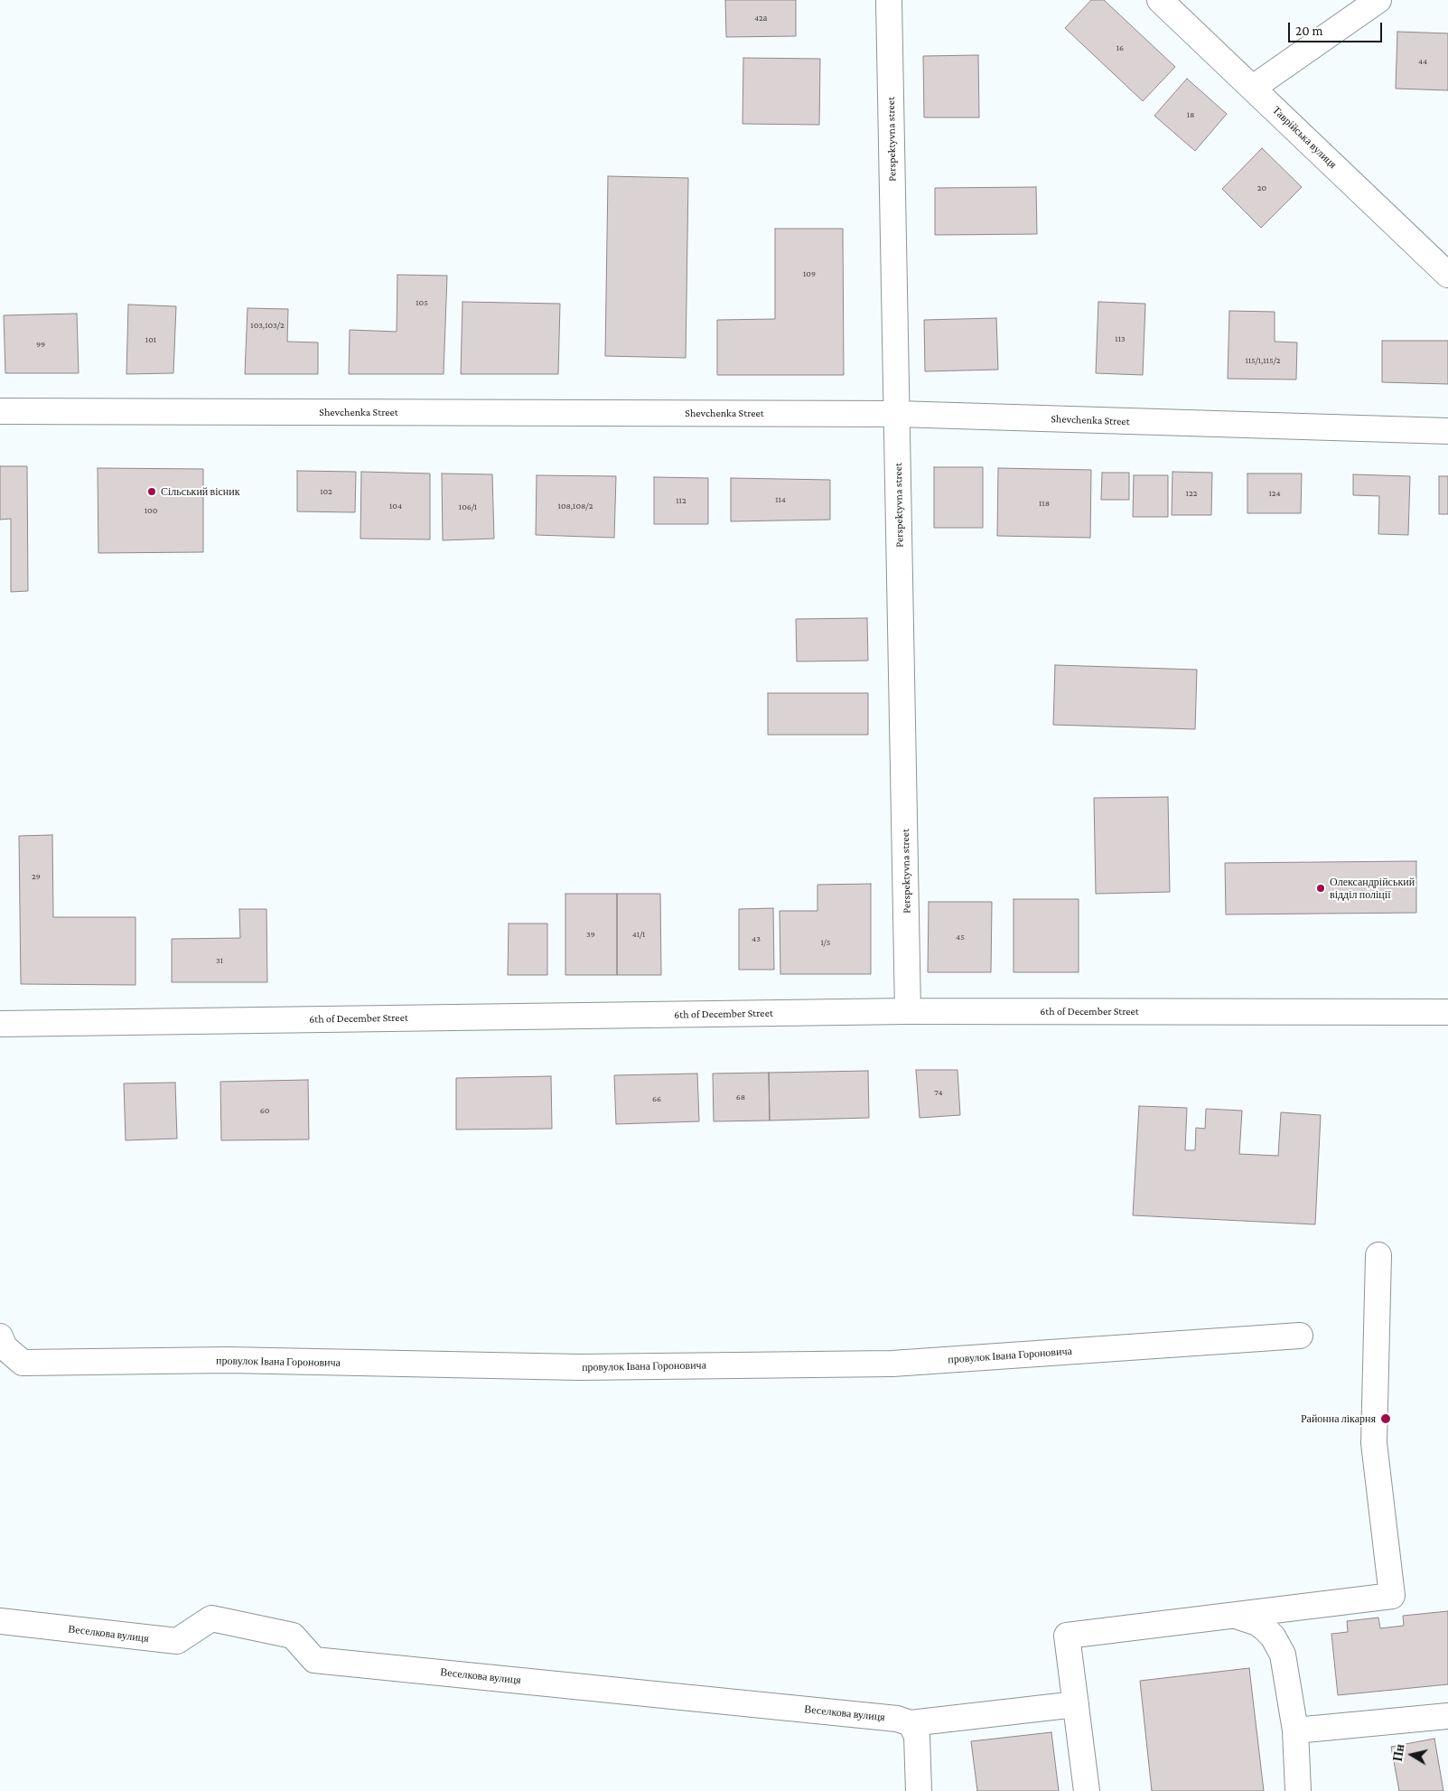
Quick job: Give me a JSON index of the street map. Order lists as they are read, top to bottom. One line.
{"streets":{"street":["Таврійська вулиця","Perspektyvna street","Shevchenka Street","6th of December Street","провулок Івана Гороновича","Веселкова вулиця"]},"crossings":[["Perspektyvna street","Shevchenka Street"],["Perspektyvna street","6th of December Street"]],"places":["Сільський вісник","Олександрійський відділ поліції","Районна лікарня"],"house_numbers":["42а","16","44","18","20","109","105","103,103/2","113","101","99","115/1,115/2","102","122","124","114","112","118","104","108,108/2","106/1","100","29","39","41/1","45","43","1/5","31","74","68","66","60"],"scale_bar":"20 m","north":"left"}
